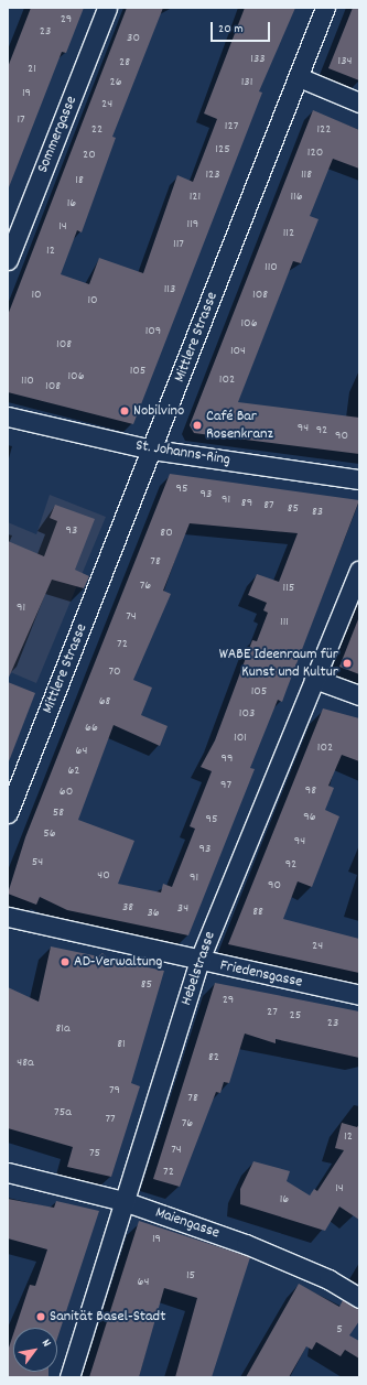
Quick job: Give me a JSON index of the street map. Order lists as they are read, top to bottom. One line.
{"streets":{"street":["Sommergasse","Mittlere Strasse","St. Johanns-Ring","Hebelstrasse","Friedensgasse","Maiengasse"]},"crossings":[["Mittlere Strasse","St. Johanns-Ring"],["Hebelstrasse","Friedensgasse"],["Hebelstrasse","Maiengasse"]],"places":["Nobilvino","Café Bar Rosenkranz","WABE Ideenraum für Kunst und Kultur","AD-Verwaltung","Sanität Basel-Stadt"],"house_numbers":["29","23","30","133","134","28","21","26","131","19","24","17","127","22","122","125","120","20","123","118","18","121","116","16","119","14","112","117","12","110","113","10","108","10","106","109","108","104","105","106","102","110","108","94","92","90","95","93","91","89","87","85","83","93","80","78","76","115","91","74","111","72","70","105","68","103","66","101","102","64","99","62","97","98","60","58","96","95","56","94","93","54","92","40","91","90","38","34","88","36","24","85","29","27","25","23","81a","81","82","48a","79","78","75a","77","76","12","74","75","72","14","16","19","15","64","5"],"scale_bar":"20 m","north":"top right"}
